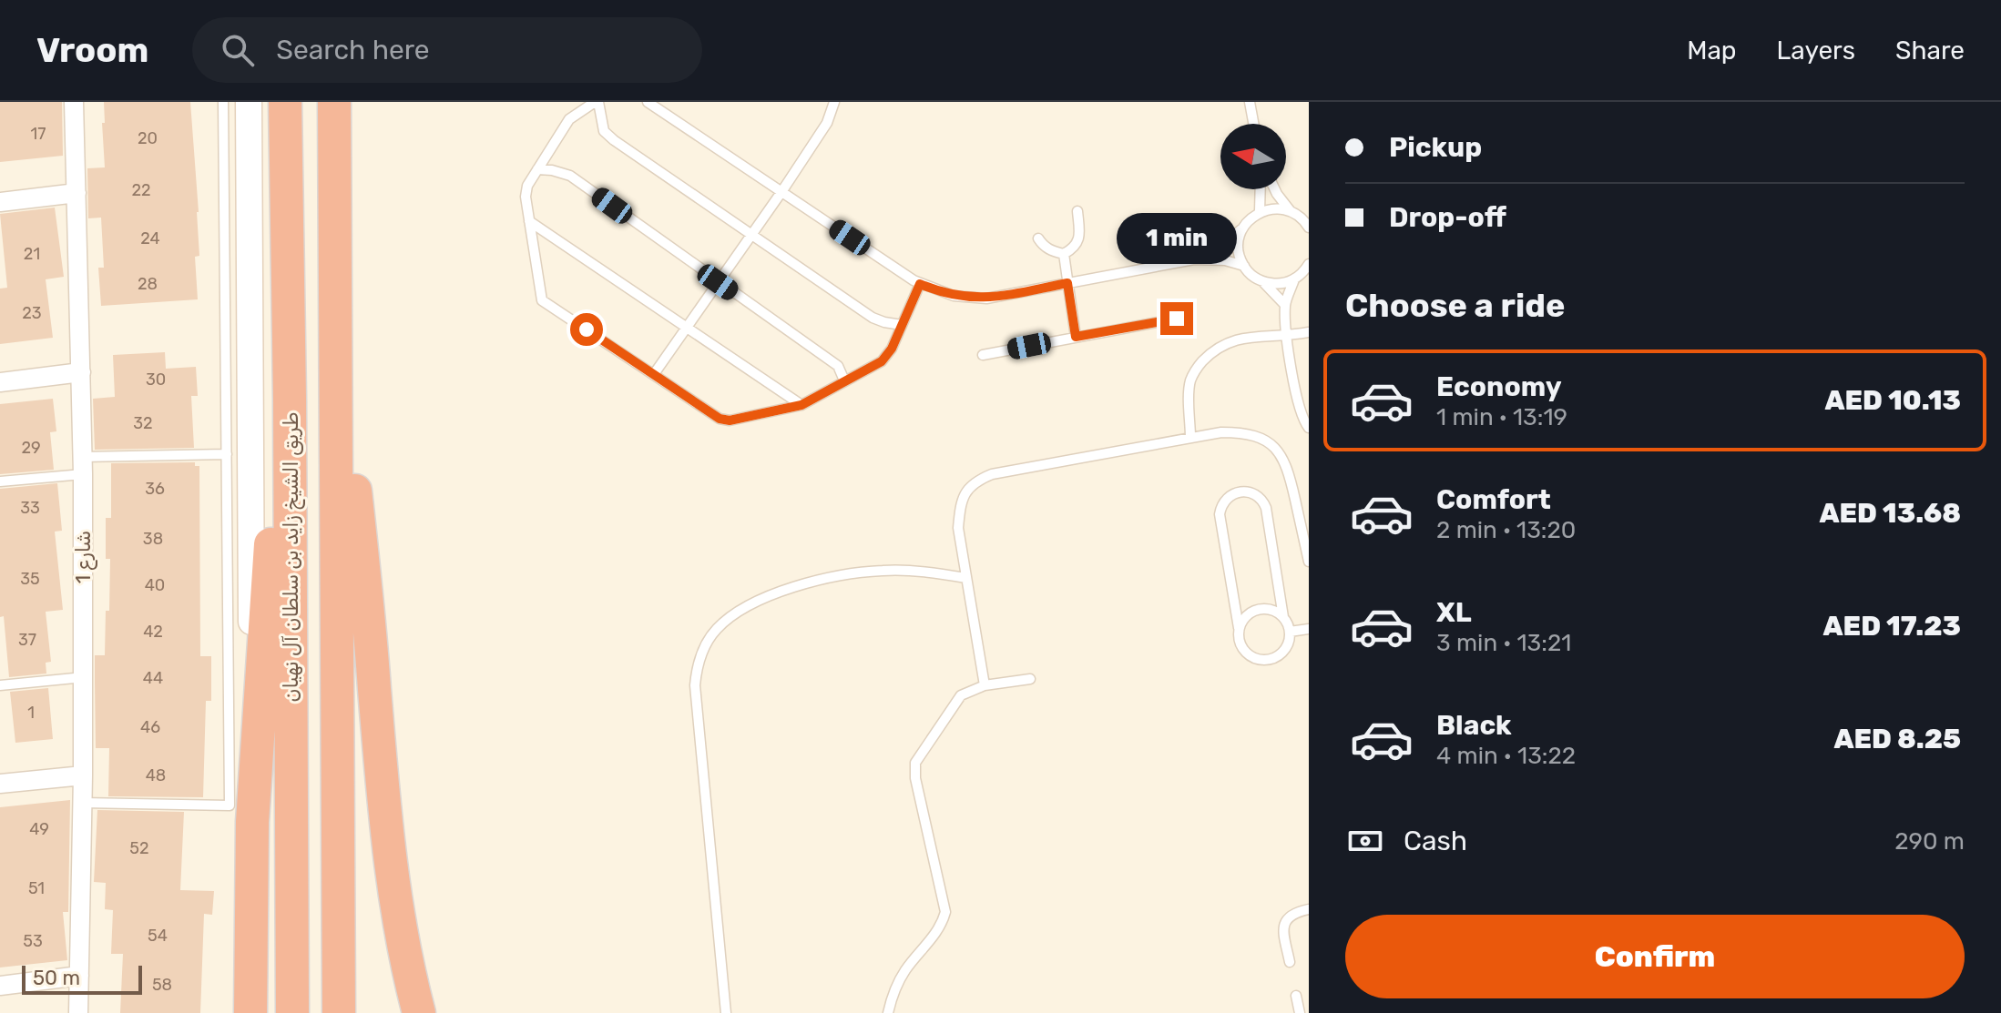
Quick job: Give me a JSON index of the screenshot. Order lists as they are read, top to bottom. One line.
{"streets":{"highway":["طريق الشيخ زايد بن سلطان آل نهيان"],"street":["شارع 1"]},"house_numbers":["17","20","22","24","21","28","23","30","32","29","36","33","38","35","40","42","37","44","1","46","48","49","52","51","54","53","58"],"scale_bar":"50 m","north":"left","page":{"header":"Vroom","search":"Search here","nav":["Map","Layers","Share"],"banner":["Pickup","Drop-off"],"bubble":"1 min","heading":"Choose a ride","list":[{"name":"Economy","note":"1 min · 13:19","value":"AED 10.13"},{"name":"Comfort","note":"2 min · 13:20","value":"AED 13.68"},{"name":"XL","note":"3 min · 13:21","value":"AED 17.23"},{"name":"Black","note":"4 min · 13:22","value":"AED 8.25"}],"pay":["Cash","290 m"],"buttons":"Confirm","scale":"50 m"}}
